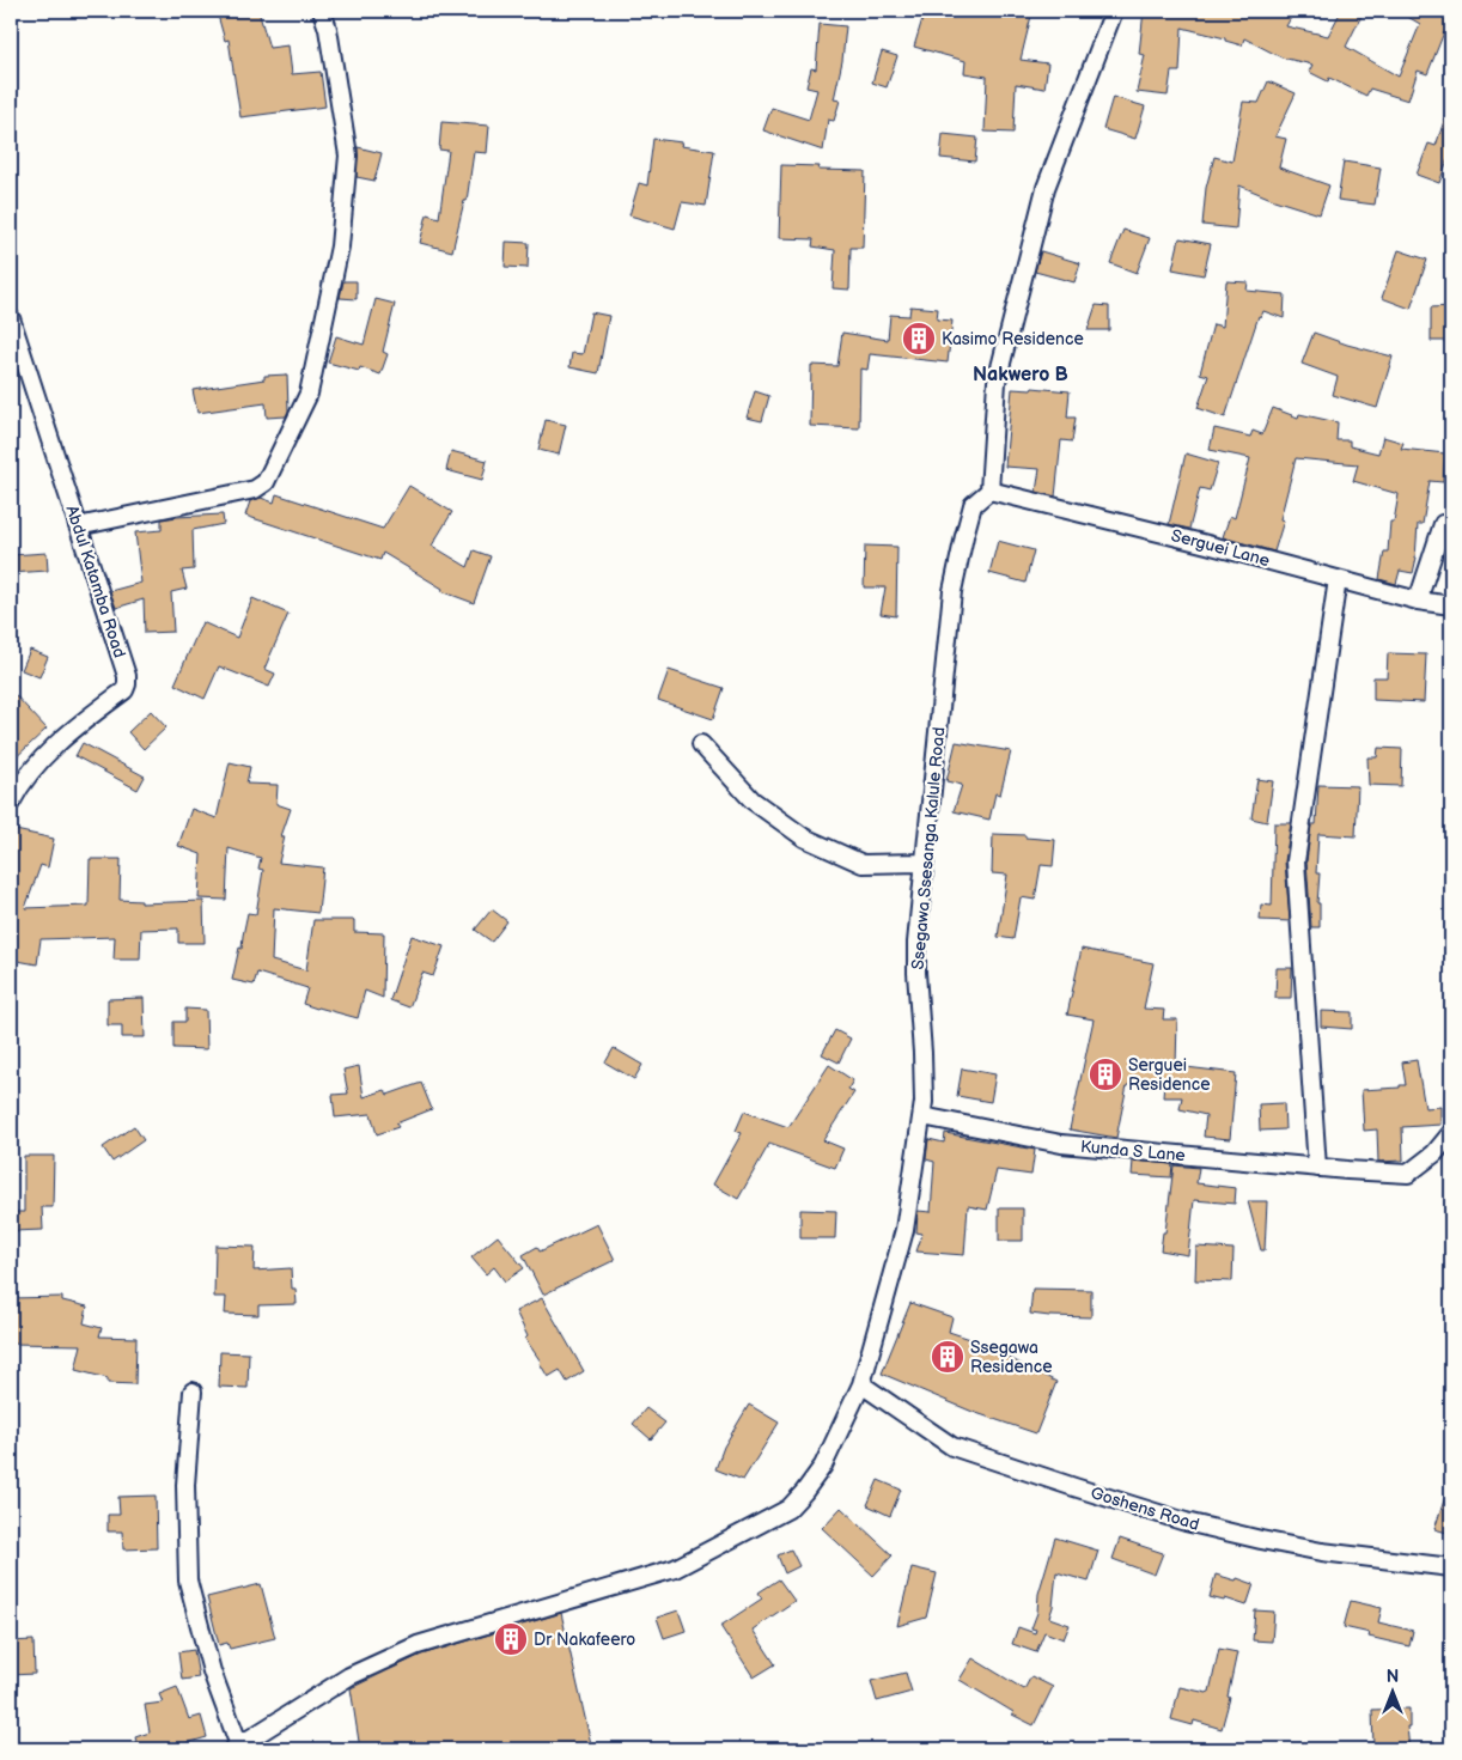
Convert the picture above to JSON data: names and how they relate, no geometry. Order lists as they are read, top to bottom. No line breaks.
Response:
{"streets":{"street":["Serguei Lane","Abdul Katamba Road","Ssegawa Ssesanga Kalule Road","Kunda S Lane","Goshens Road"]},"crossings":[["Serguei Lane","Ssegawa Ssesanga Kalule Road"],["Ssegawa Ssesanga Kalule Road","Kunda S Lane"],["Ssegawa Ssesanga Kalule Road","Goshens Road"]],"districts":["Nakwero B"],"places":{"building":["Kasimo Residence","Serguei Residence","Ssegawa Residence","Dr Nakafeero"]},"north":"top"}
